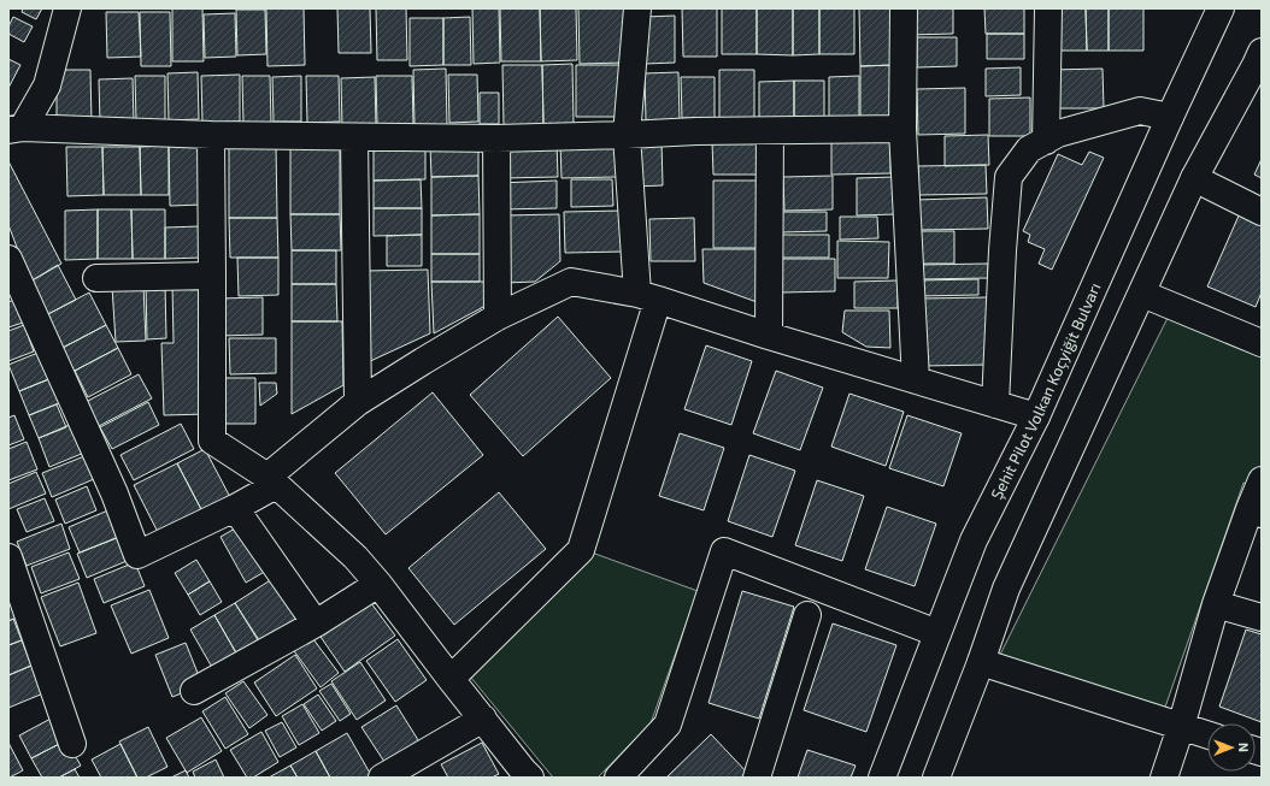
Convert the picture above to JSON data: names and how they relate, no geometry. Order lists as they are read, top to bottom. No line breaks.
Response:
{"streets":{"street":["Şehit Pilot Volkan Koçyiğit Bulvarı"]},"north":"right"}
